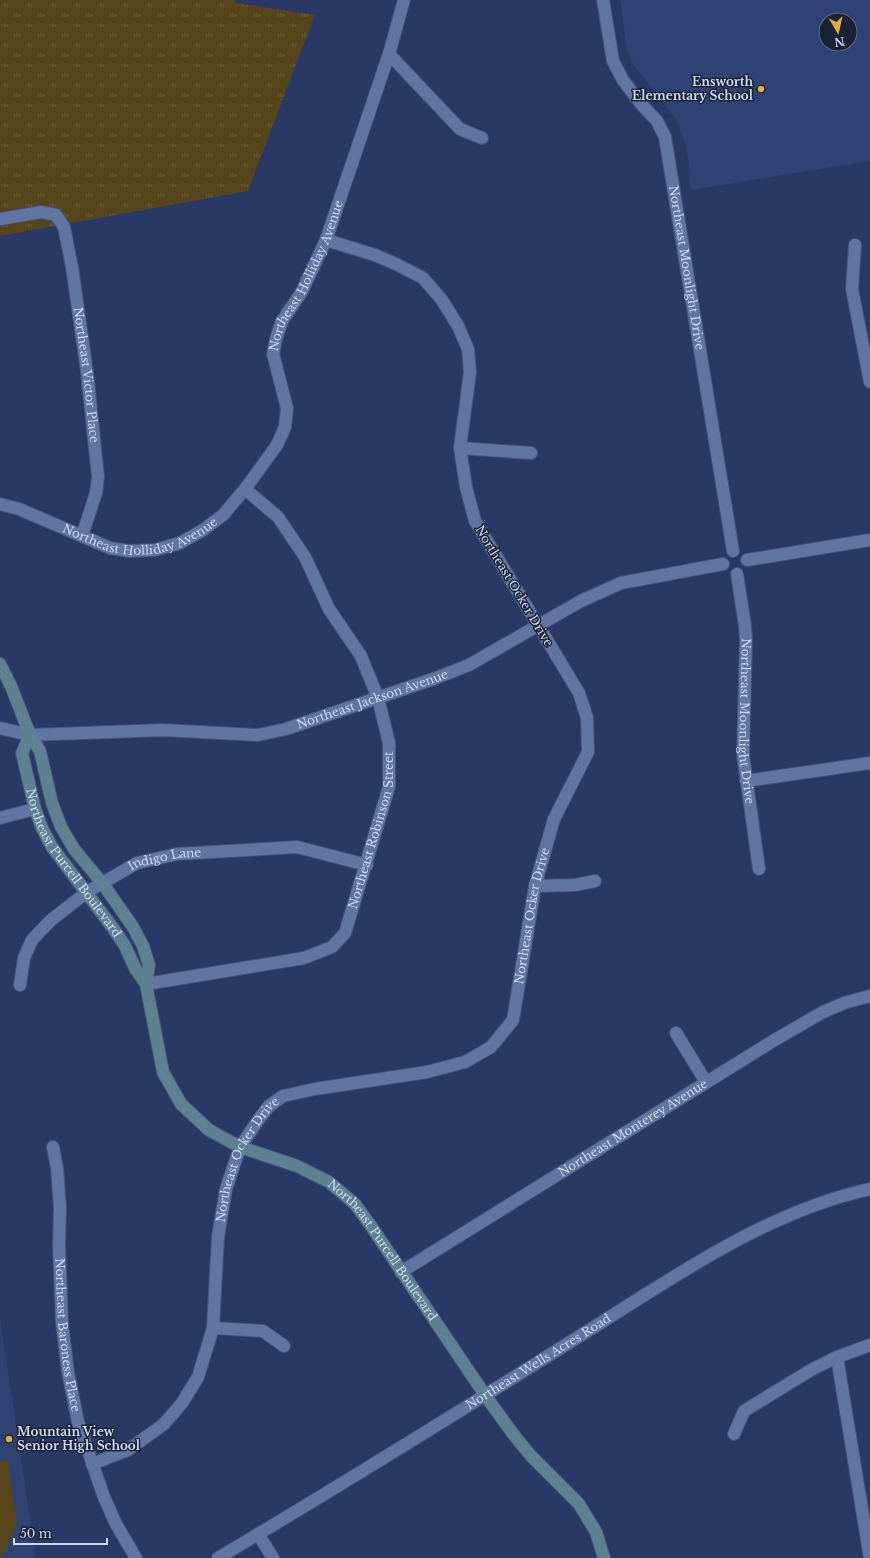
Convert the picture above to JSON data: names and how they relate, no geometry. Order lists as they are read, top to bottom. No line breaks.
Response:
{"streets":{"street":["Northeast Moonlight Drive","Northeast Holliday Avenue","Northeast Victor Place","Northeast Ocker Drive","Northeast Jackson Avenue","Northeast Robinson Street","Northeast Purcell Boulevard","Indigo Lane","Northeast Monterey Avenue","Northeast Baroness Place","Northeast Wells Acres Road"]},"crossings":[["Northeast Moonlight Drive","Northeast Jackson Avenue"],["Northeast Holliday Avenue","Northeast Victor Place"],["Northeast Holliday Avenue","Northeast Ocker Drive"],["Northeast Holliday Avenue","Northeast Robinson Street"],["Northeast Ocker Drive","Northeast Jackson Avenue"],["Northeast Ocker Drive","Northeast Purcell Boulevard"],["Northeast Ocker Drive","Northeast Baroness Place"],["Northeast Jackson Avenue","Northeast Robinson Street"],["Northeast Jackson Avenue","Northeast Purcell Boulevard"],["Northeast Robinson Street","Northeast Purcell Boulevard"],["Northeast Robinson Street","Indigo Lane"],["Northeast Purcell Boulevard","Indigo Lane"],["Northeast Purcell Boulevard","Northeast Monterey Avenue"],["Northeast Purcell Boulevard","Northeast Wells Acres Road"]],"places":["Ensworth Elementary School","Mountain View Senior High School"],"scale_bar":"50 m","north":"bottom"}
